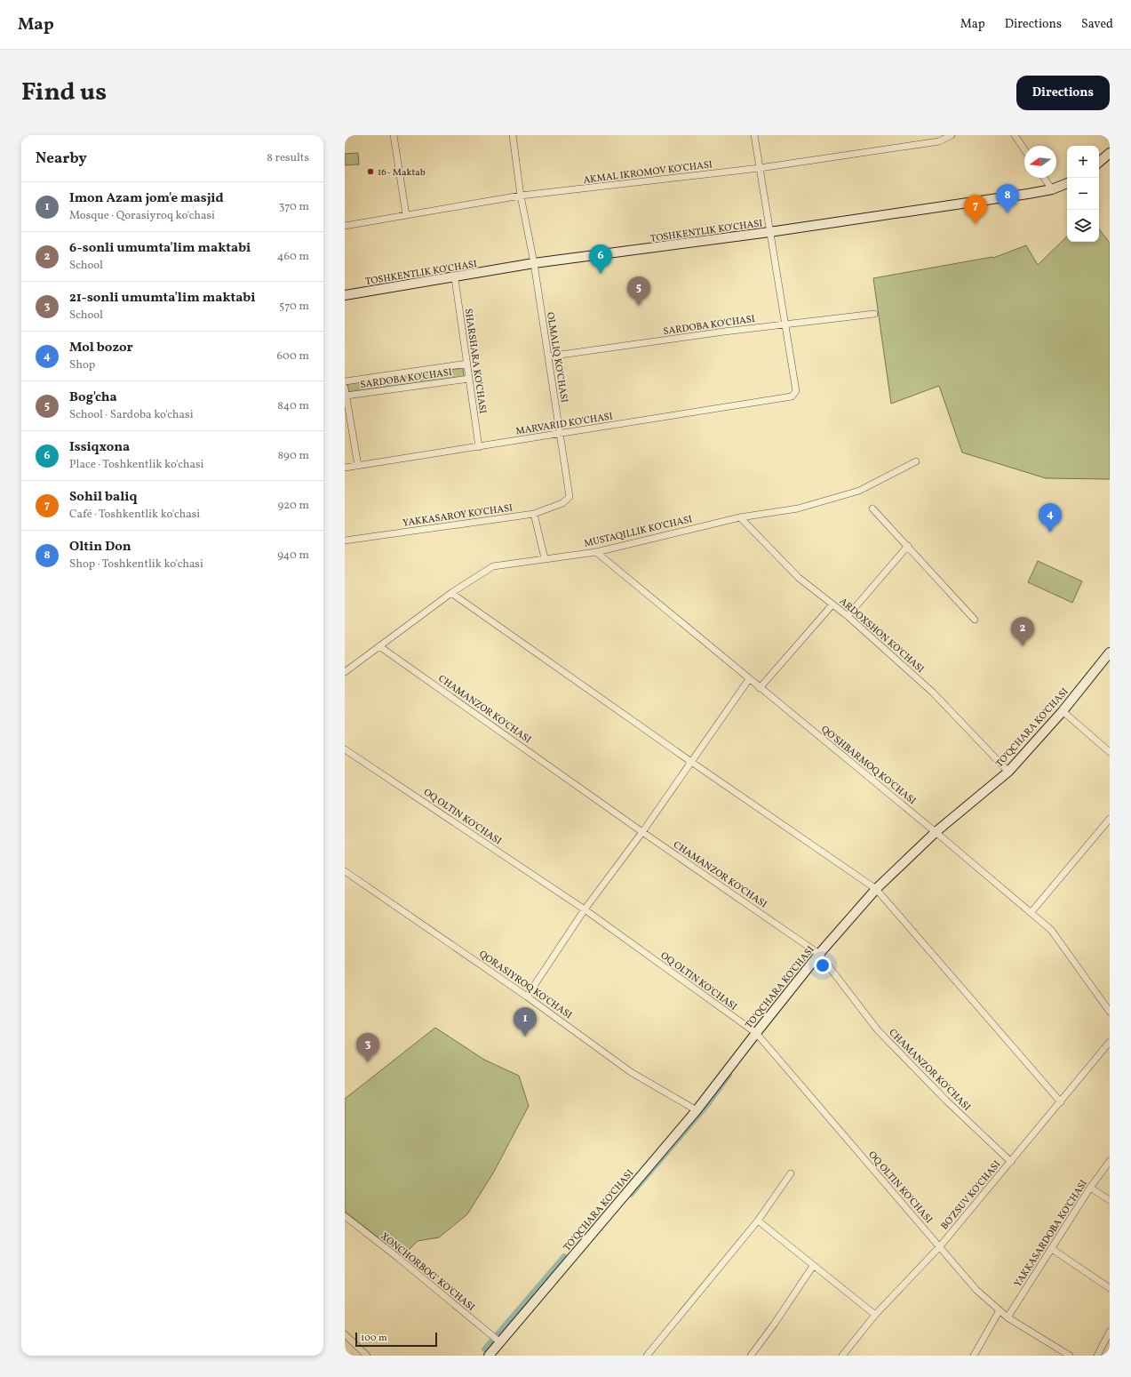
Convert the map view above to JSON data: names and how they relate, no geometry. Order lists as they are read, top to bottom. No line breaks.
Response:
{"streets":{"street":["AKMAL IKROMOV KO'CHASI","TOSHKENTLIK KO'CHASI","SARDOBA KO'CHASI","OLMALIQ KO'CHASI","SHARSHARA KO'CHASI","MARVARID KO'CHASI","YAKKASAROY KO'CHASI","MUSTAQILLIK KO'CHASI","ARDOXSHON KO'CHASI","CHAMANZOR KO'CHASI","TO'QCHARA KO'CHASI","QO'SHBARMOQ KO'CHASI","OQ OLTIN KO'CHASI","QORASIYROQ KO'CHASI","BO'ZSUV KO'CHASI","YAKKASARDOBA KO'CHASI","XONCHORBOG' KO'CHASI"]},"crossings":[["AKMAL IKROMOV KO'CHASI","OLMALIQ KO'CHASI"],["TOSHKENTLIK KO'CHASI","OLMALIQ KO'CHASI"],["TOSHKENTLIK KO'CHASI","SHARSHARA KO'CHASI"],["SARDOBA KO'CHASI","OLMALIQ KO'CHASI"],["SARDOBA KO'CHASI","SHARSHARA KO'CHASI"],["SARDOBA KO'CHASI","MARVARID KO'CHASI"],["OLMALIQ KO'CHASI","MARVARID KO'CHASI"],["OLMALIQ KO'CHASI","YAKKASAROY KO'CHASI"],["SHARSHARA KO'CHASI","MARVARID KO'CHASI"],["MUSTAQILLIK KO'CHASI","ARDOXSHON KO'CHASI"],["MUSTAQILLIK KO'CHASI","CHAMANZOR KO'CHASI"],["MUSTAQILLIK KO'CHASI","QO'SHBARMOQ KO'CHASI"],["ARDOXSHON KO'CHASI","TO'QCHARA KO'CHASI"],["CHAMANZOR KO'CHASI","TO'QCHARA KO'CHASI"],["CHAMANZOR KO'CHASI","BO'ZSUV KO'CHASI"],["TO'QCHARA KO'CHASI","QO'SHBARMOQ KO'CHASI"],["TO'QCHARA KO'CHASI","OQ OLTIN KO'CHASI"],["TO'QCHARA KO'CHASI","QORASIYROQ KO'CHASI"],["TO'QCHARA KO'CHASI","XONCHORBOG' KO'CHASI"],["OQ OLTIN KO'CHASI","BO'ZSUV KO'CHASI"],["OQ OLTIN KO'CHASI","YAKKASARDOBA KO'CHASI"]],"places":["16- Maktab"],"scale_bar":"100 m","north":"left","page":{"header":"Map","nav":["Map","Directions","Saved"],"title":"Find us","buttons":"Directions","heading":["Nearby","8 results"],"map_buttons":["+","−"],"list":[{"mark":"1","name":"Imon Azam jom'e masjid","note":"Mosque · Qorasiyroq ko'chasi","value":"370 m"},{"mark":"2","name":"6-sonli umumta'lim maktabi","note":"School","value":"460 m"},{"mark":"3","name":"21-sonli umumta'lim maktabi","note":"School","value":"570 m"},{"mark":"4","name":"Mol bozor","note":"Shop","value":"600 m"},{"mark":"5","name":"Bog'cha","note":"School · Sardoba ko'chasi","value":"840 m"},{"mark":"6","name":"Issiqxona","note":"Place · Toshkentlik ko'chasi","value":"890 m"},{"mark":"7","name":"Sohil baliq","note":"Café · Toshkentlik ko'chasi","value":"920 m"},{"mark":"8","name":"Oltin Don","note":"Shop · Toshkentlik ko'chasi","value":"940 m"}],"pins":["8","7","6","5","4","2","1","3"],"scale":"100 m"}}
